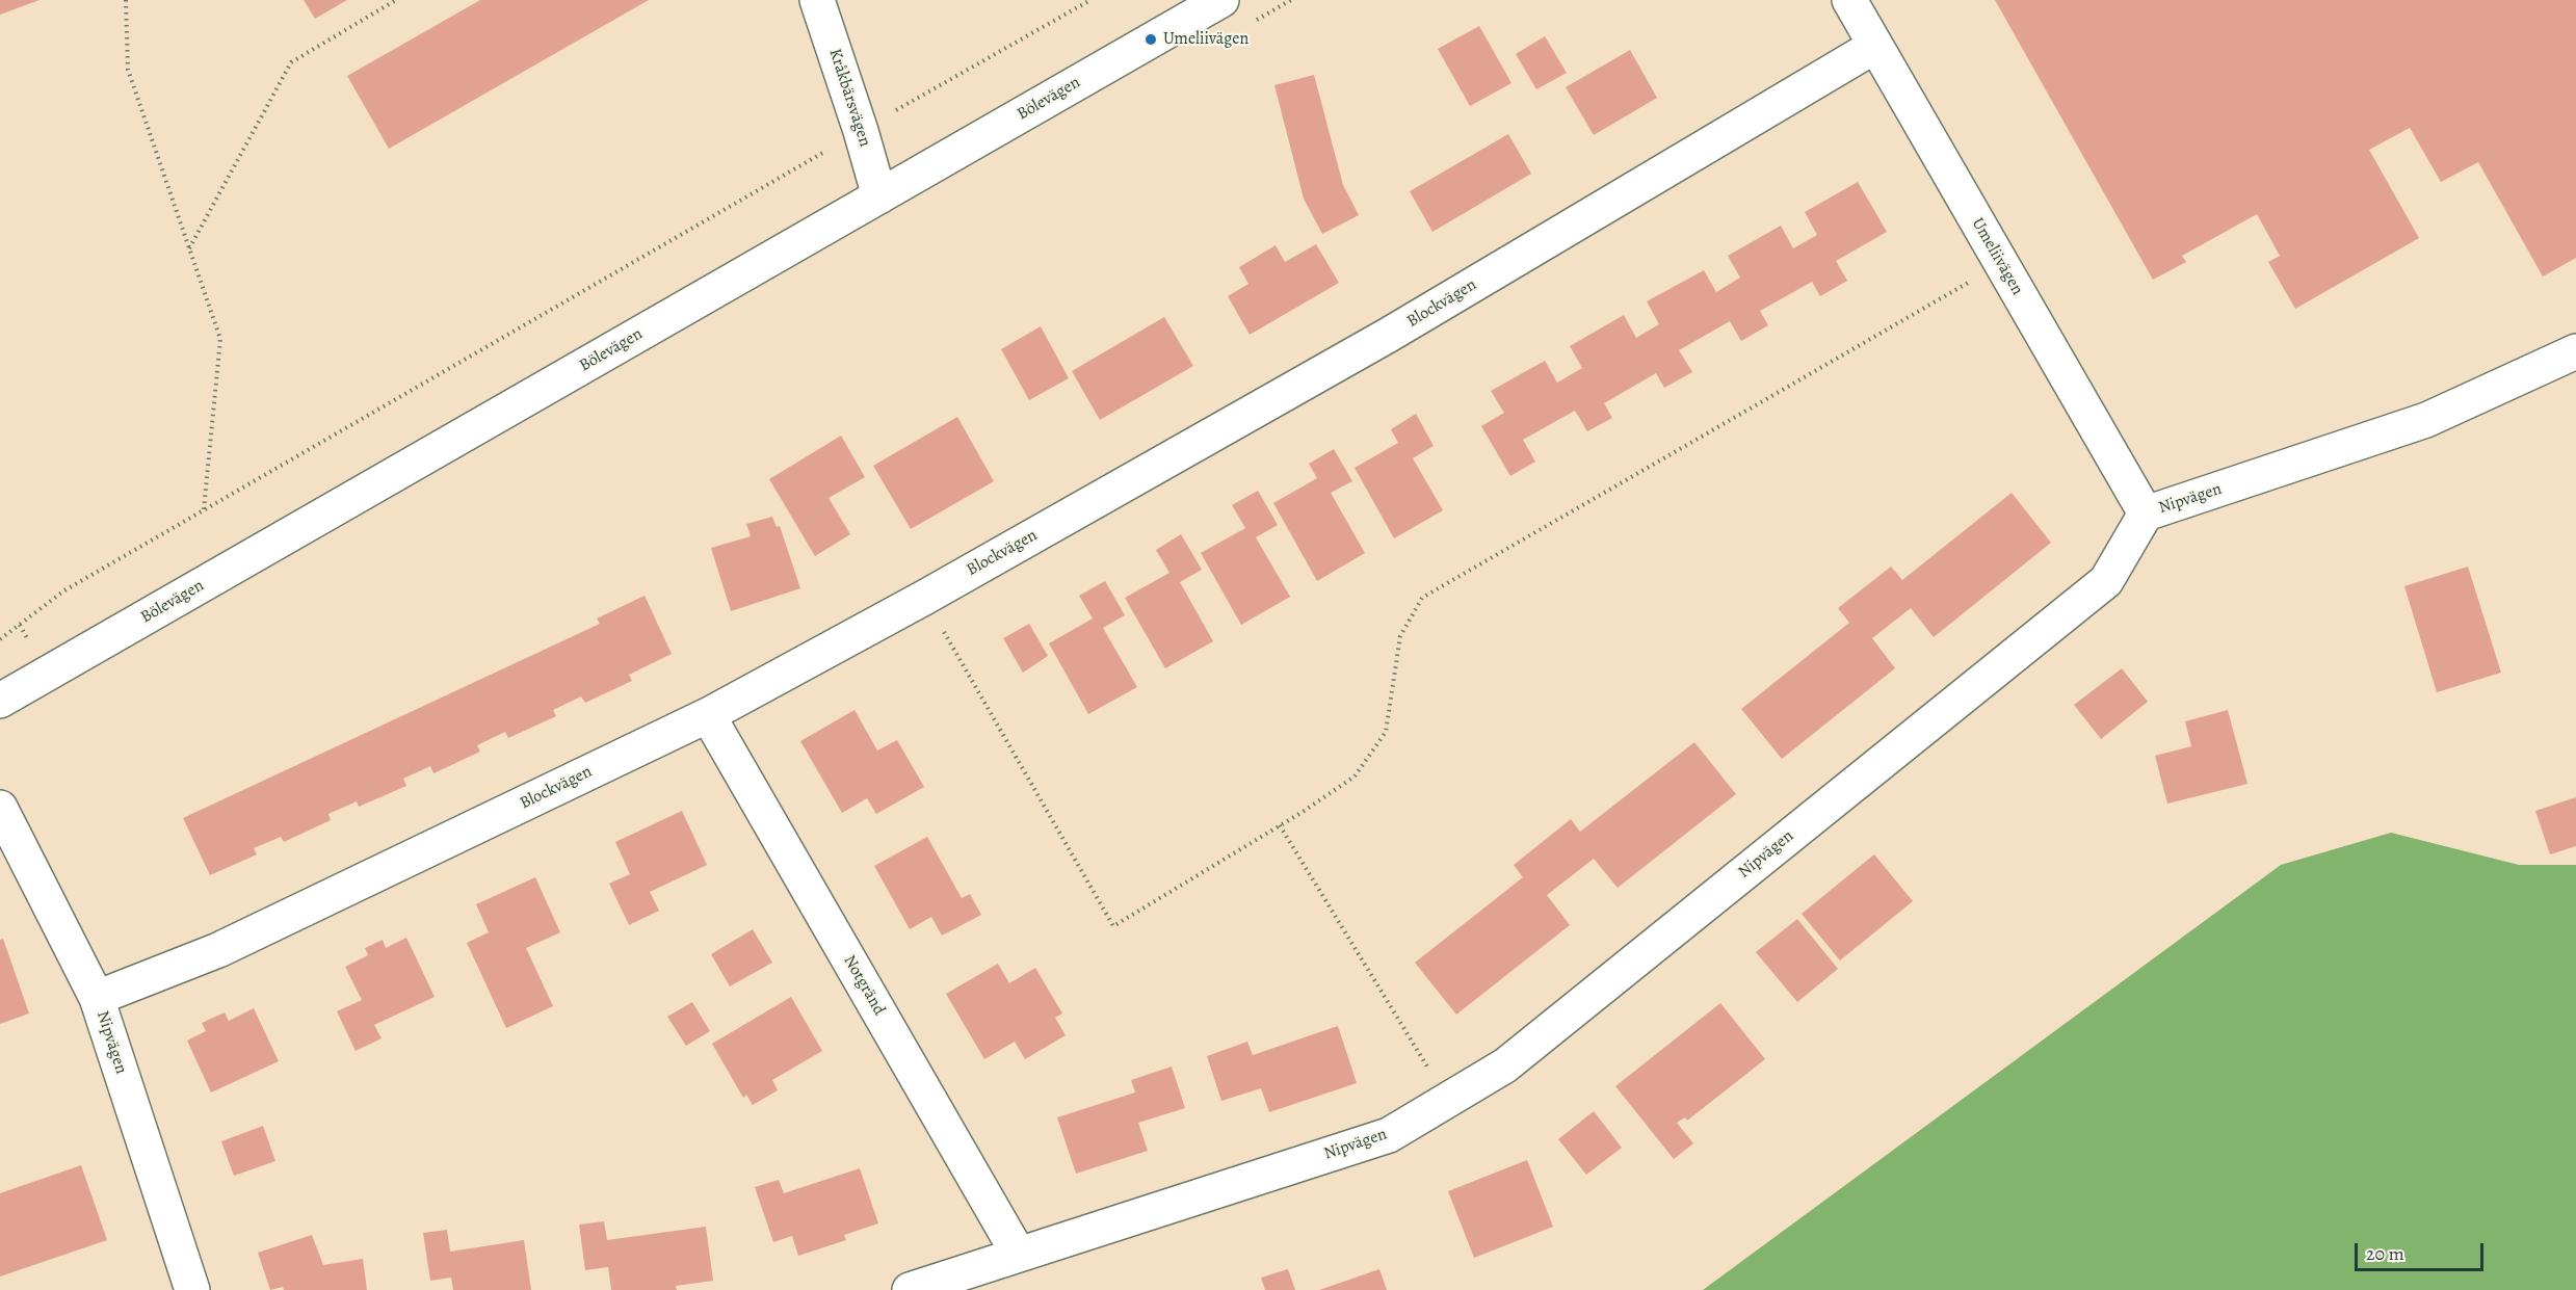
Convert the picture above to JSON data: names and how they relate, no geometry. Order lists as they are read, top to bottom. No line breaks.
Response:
{"streets":{"street":["Kråkbärsvägen","Bölevägen","Umeliivägen","Blockvägen","Nipvägen","Notgränd"]},"crossings":[["Kråkbärsvägen","Bölevägen"],["Umeliivägen","Blockvägen"],["Umeliivägen","Nipvägen"],["Blockvägen","Nipvägen"],["Blockvägen","Notgränd"],["Nipvägen","Notgränd"]],"places":["Umeliivägen"],"scale_bar":"20 m"}
